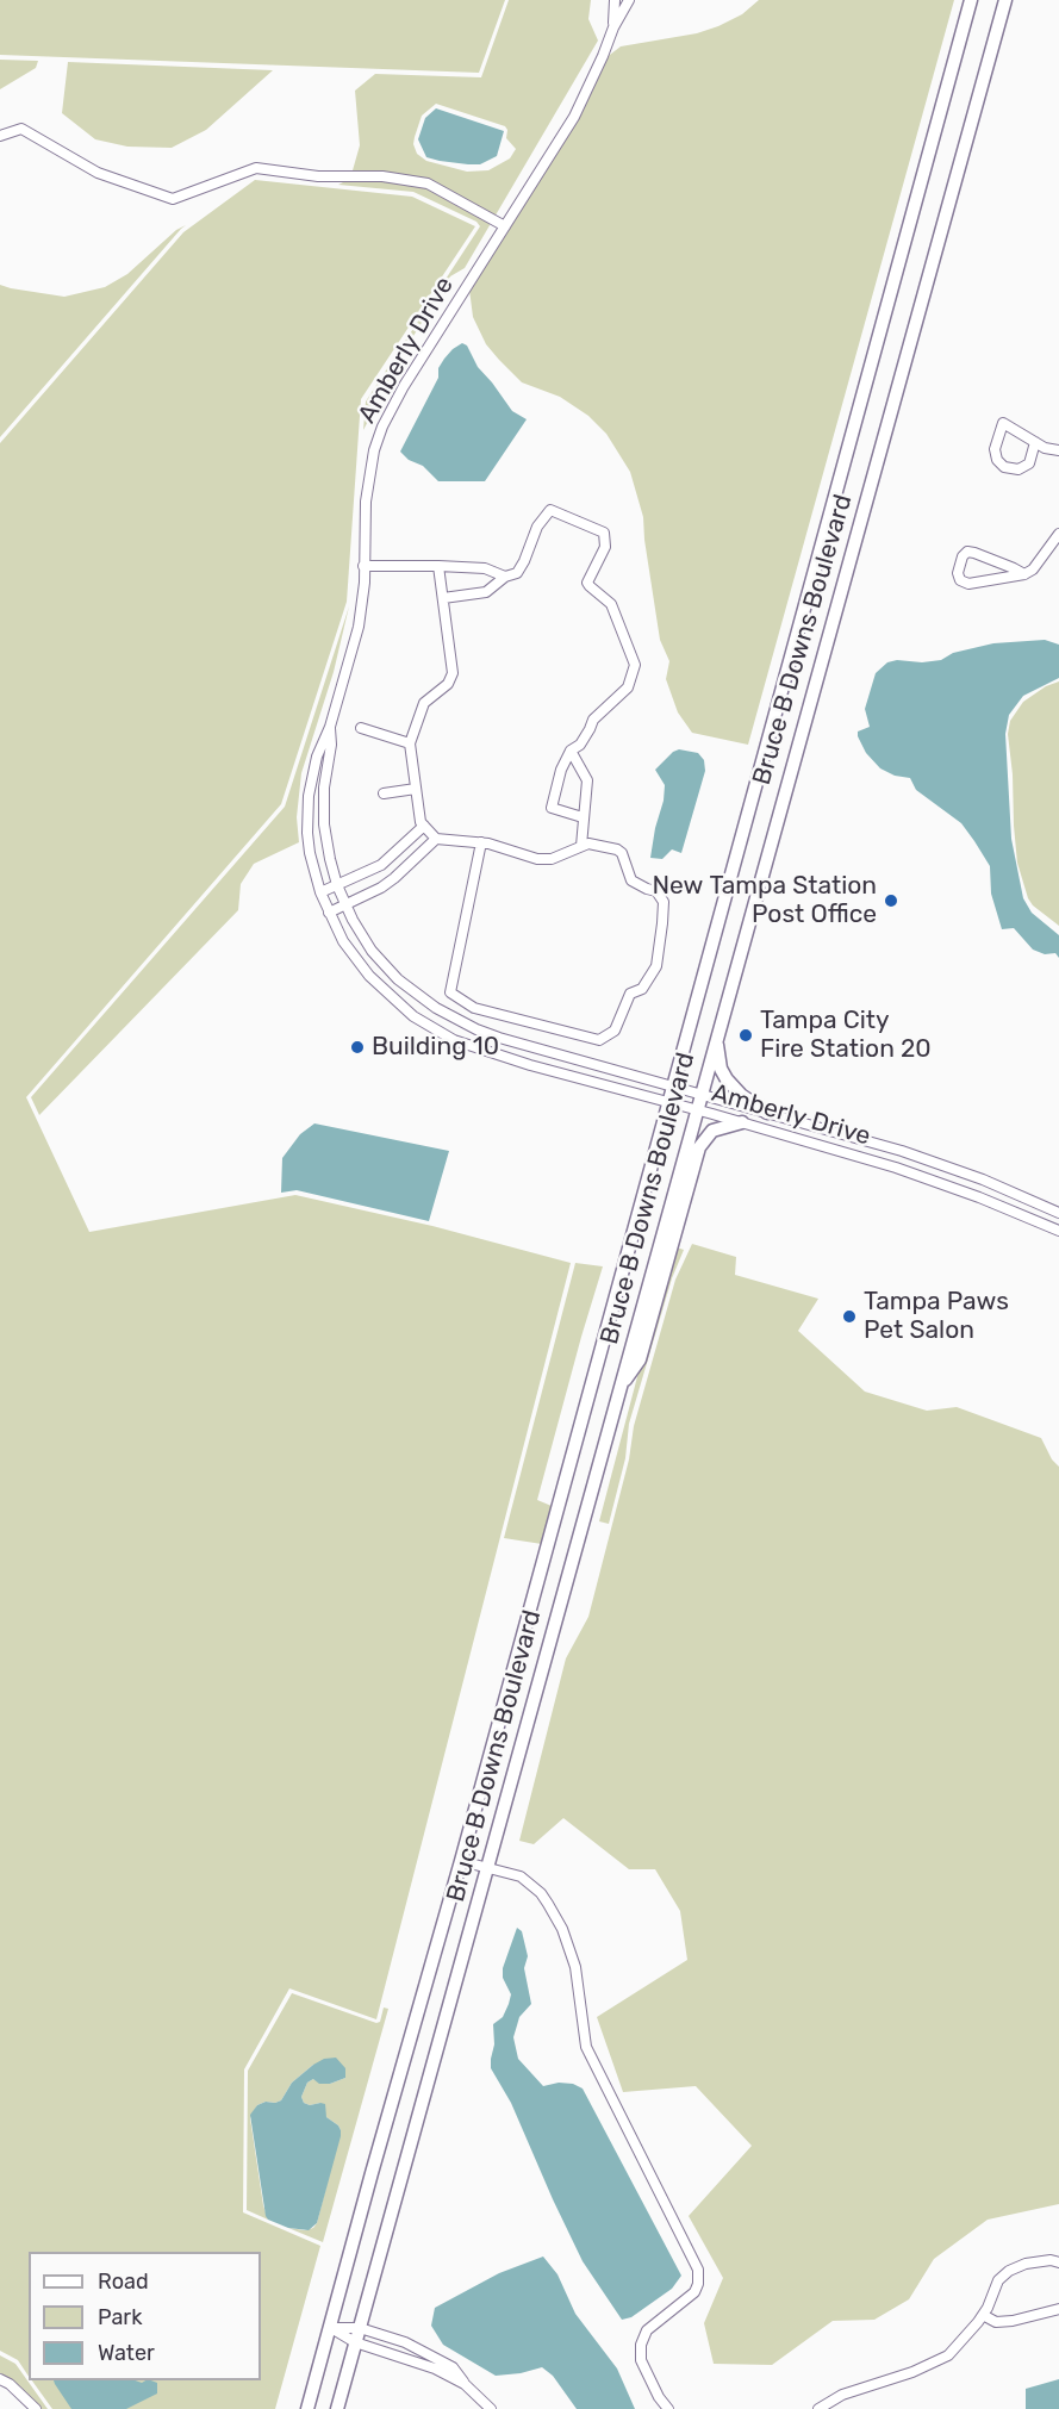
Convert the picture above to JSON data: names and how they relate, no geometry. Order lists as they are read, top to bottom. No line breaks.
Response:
{"streets":{"main road":["Bruce B Downs Boulevard"],"street":["Amberly Drive"]},"crossings":[["Amberly Drive","Bruce B Downs Boulevard"]],"places":["New Tampa Station Post Office","Tampa City Fire Station 20","Building 10","Tampa Paws Pet Salon"],"legend":["Road","Park","Water"]}
